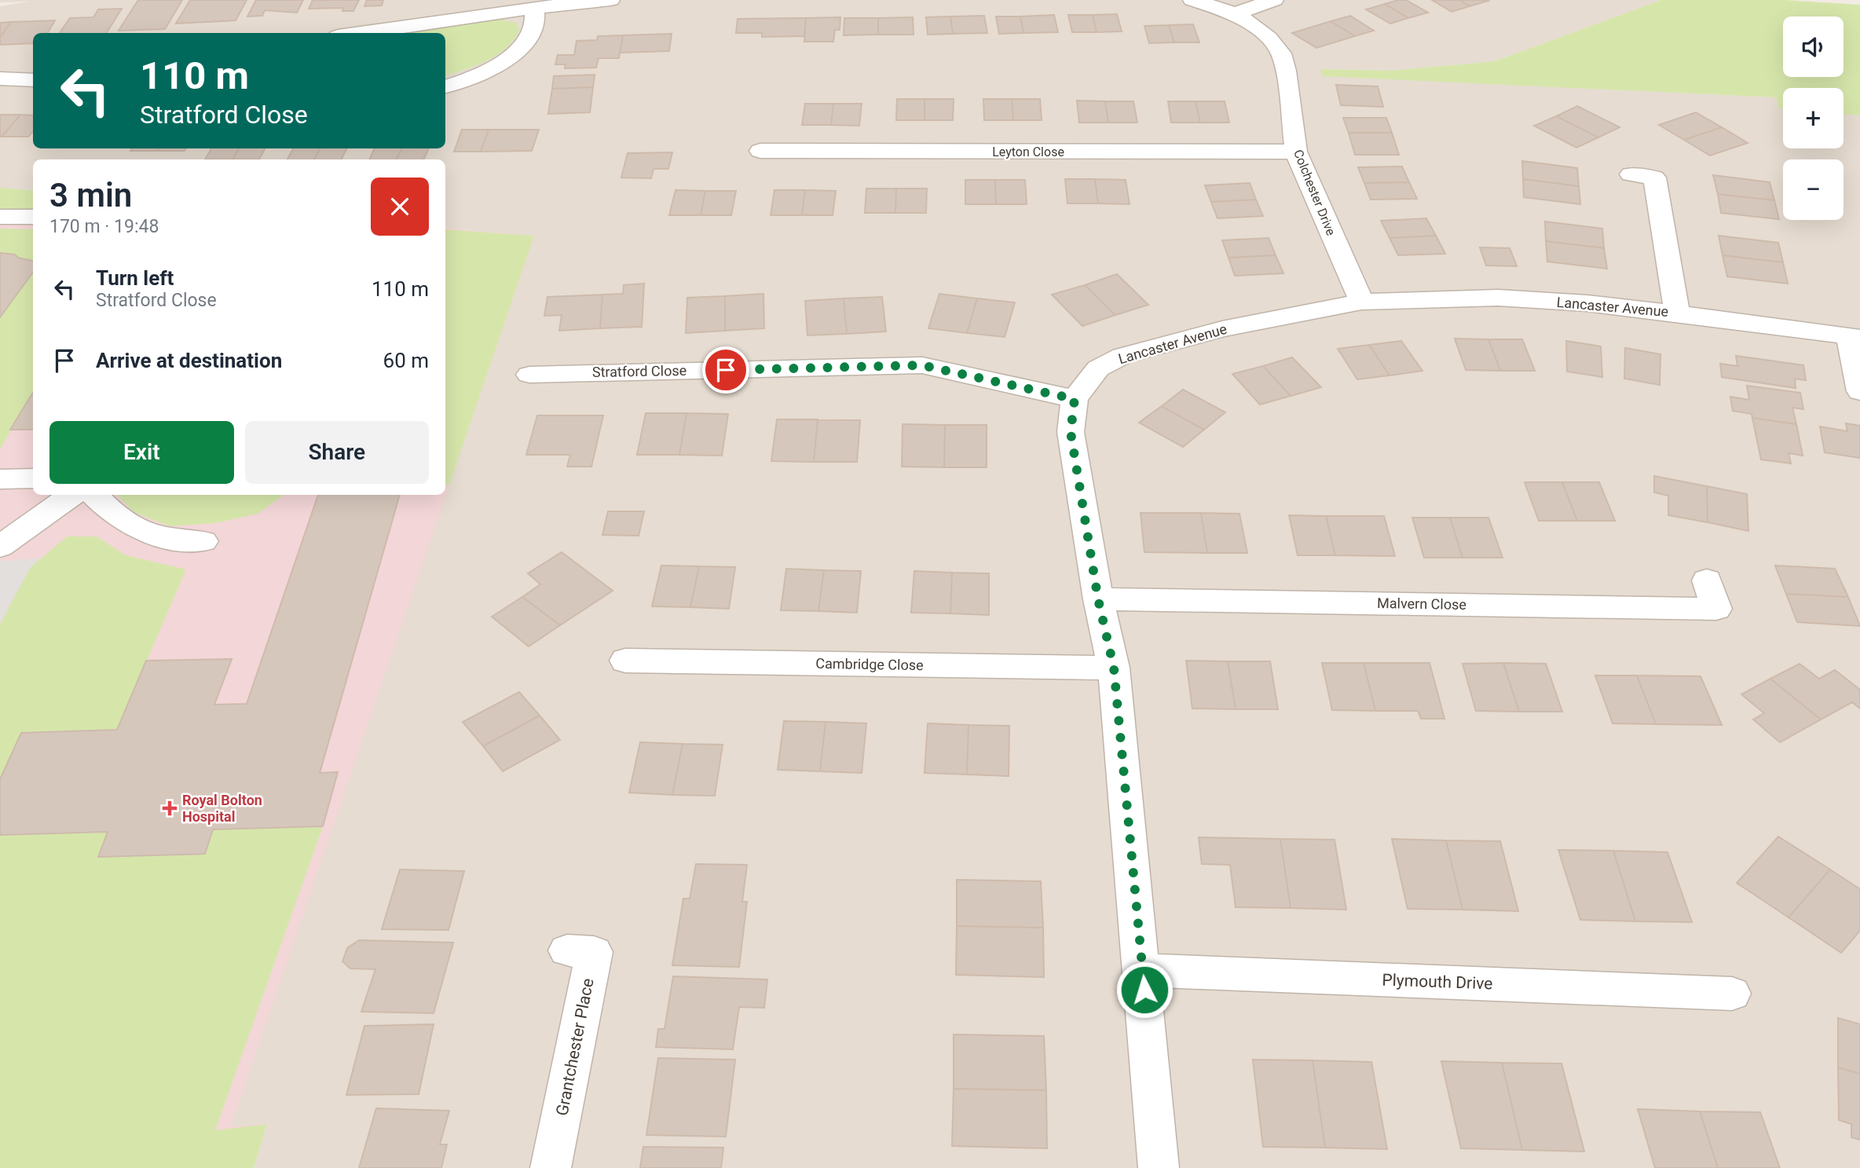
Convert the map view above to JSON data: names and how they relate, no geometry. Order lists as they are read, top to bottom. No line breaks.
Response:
{"streets":{"street":["Leyton Close","Colchester Drive","Lancaster Avenue","Stratford Close","Malvern Close","Cambridge Close","Plymouth Drive","Grantchester Place"]},"crossings":[["Leyton Close","Colchester Drive"],["Colchester Drive","Lancaster Avenue"],["Lancaster Avenue","Stratford Close"]],"places":{"health":["Royal Bolton Hospital"]},"page":{"map_buttons":["+","−"],"turn":["110 m","Stratford Close"],"heading":["3 min","170 m · 19:48"],"list":[{"name":"Turn left","note":"Stratford Close","value":"110 m"},{"name":"Arrive at destination","value":"60 m"}],"buttons":["Exit","Share"]}}
